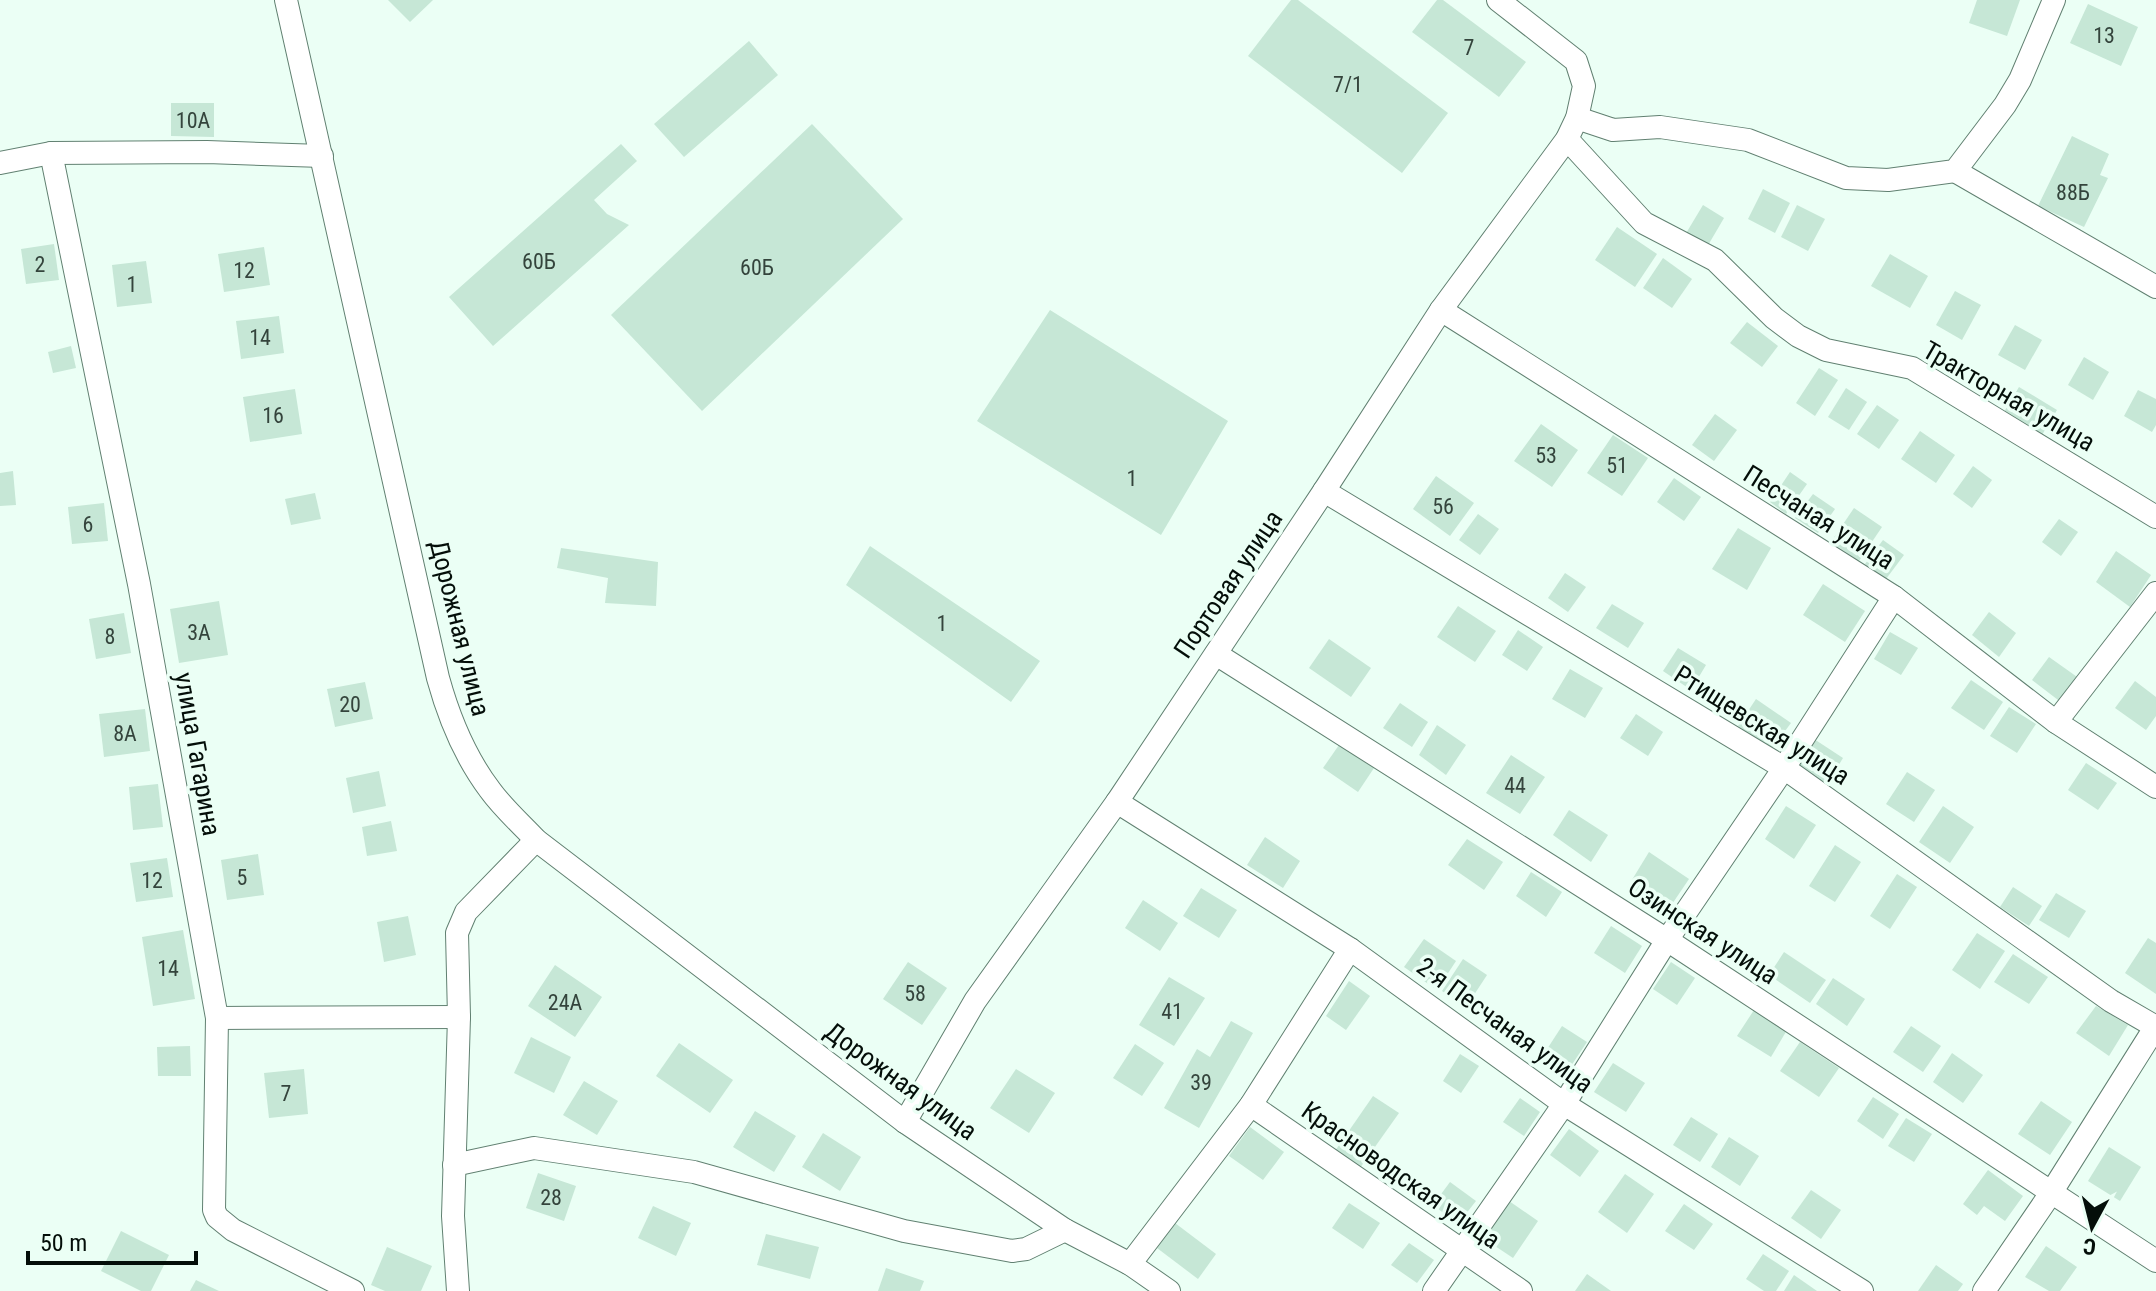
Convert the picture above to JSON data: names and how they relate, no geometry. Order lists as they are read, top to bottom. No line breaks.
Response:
{"streets":{"street":["Тракторная улица","Песчаная улица","Портовая улица","Дорожная улица","Ртищевская улица","улица Гагарина","Озинская улица","2-я Песчаная улица","Красноводская улица"]},"crossings":[["Тракторная улица","Портовая улица"],["Песчаная улица","Портовая улица"],["Портовая улица","Дорожная улица"],["Портовая улица","Ртищевская улица"],["Портовая улица","Озинская улица"],["Портовая улица","2-я Песчаная улица"]],"house_numbers":["13","7","7/1","10А","88Б","60Б","2","60Б","12","1","14","16","53","51","1","56","6","1","3А","8","20","8А","44","5","12","14","58","24А","41","39","7","28"],"scale_bar":"50 m","north":"bottom"}
